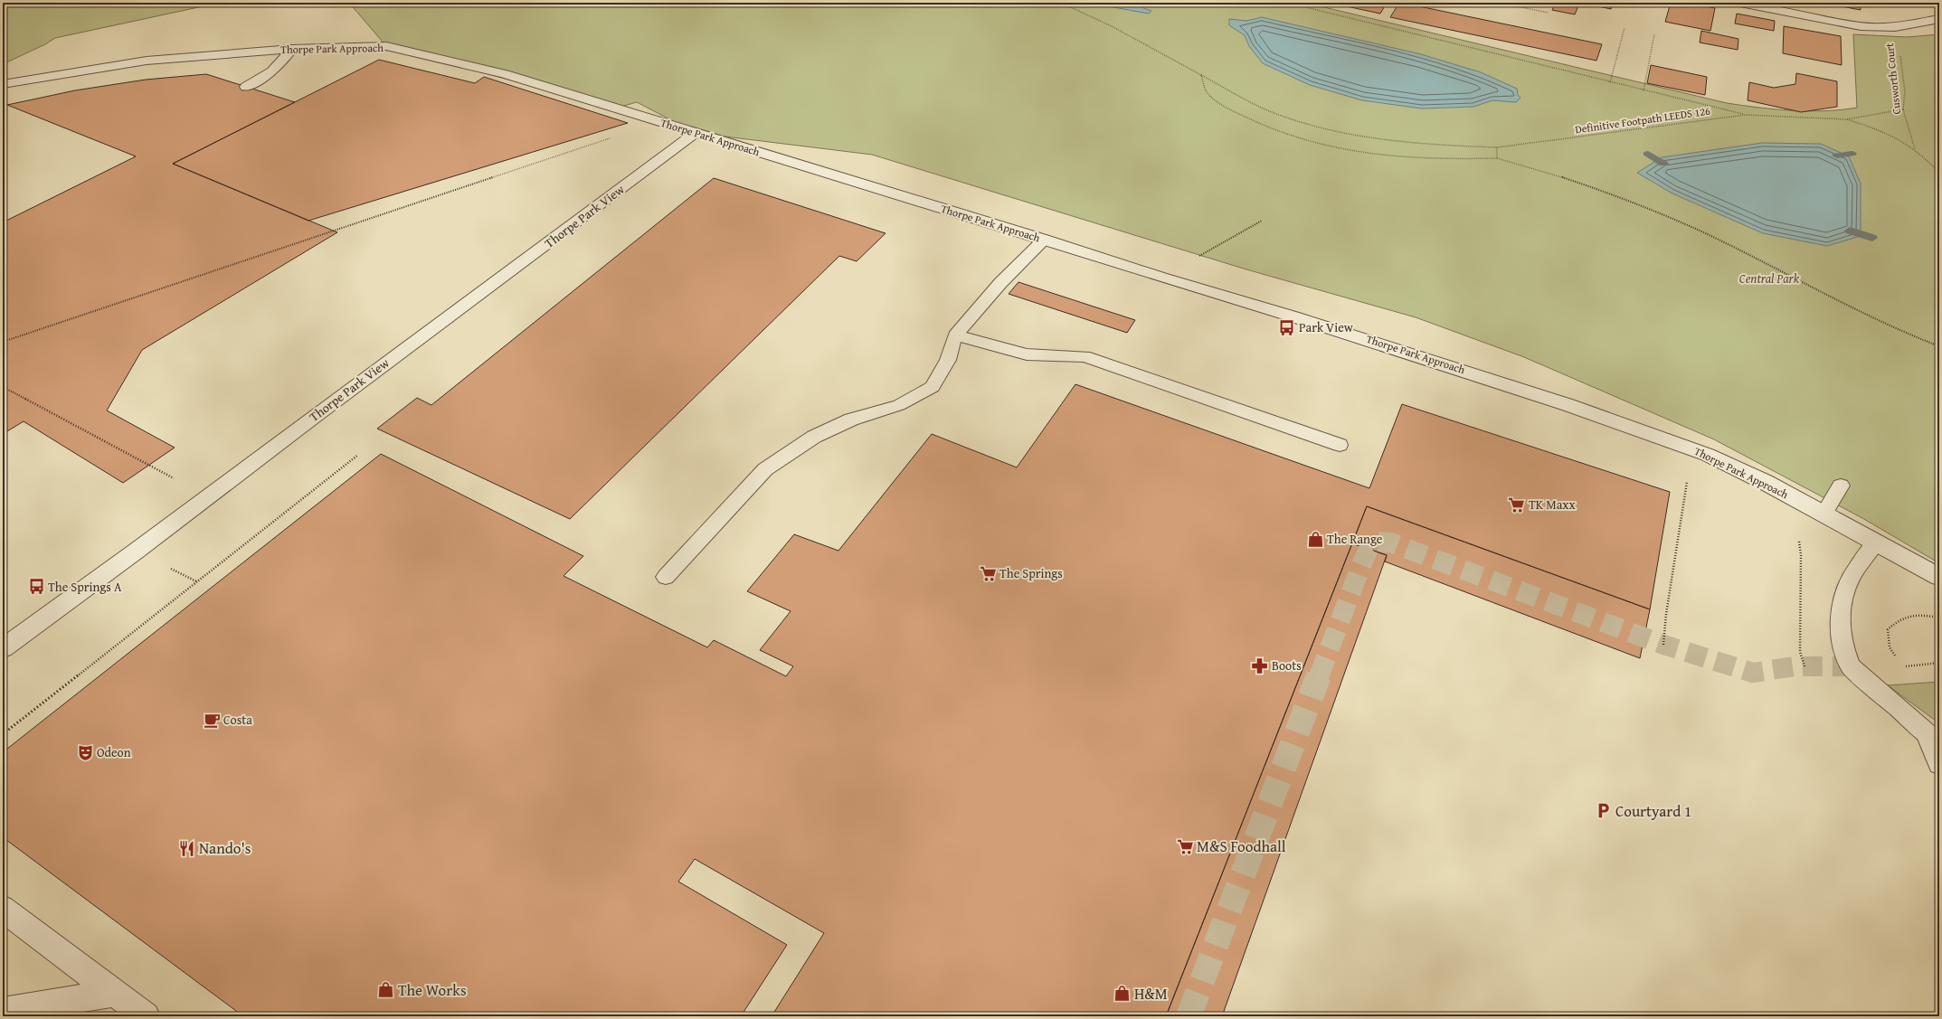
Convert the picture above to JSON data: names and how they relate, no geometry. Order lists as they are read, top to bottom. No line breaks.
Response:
{"streets":{"street":["Thorpe Park Approach","Thorpe Park View"],"path":["Cusworth Court","Definitive Footpath LEEDS 126"]},"crossings":[["Thorpe Park Approach","Thorpe Park View"],["Cusworth Court","Definitive Footpath LEEDS 126"]],"parks":["Central Park"],"places":{"bus stop":["Park View","The Springs A"],"supermarket":["TK Maxx","The Springs","M&S Foodhall"],"shop":["The Range","The Works","H&M"],"pharmacy":["Boots"],"cafe":["Costa"],"theatre":["Odeon"],"parking":["Courtyard 1"],"restaurant":["Nando's"]}}
